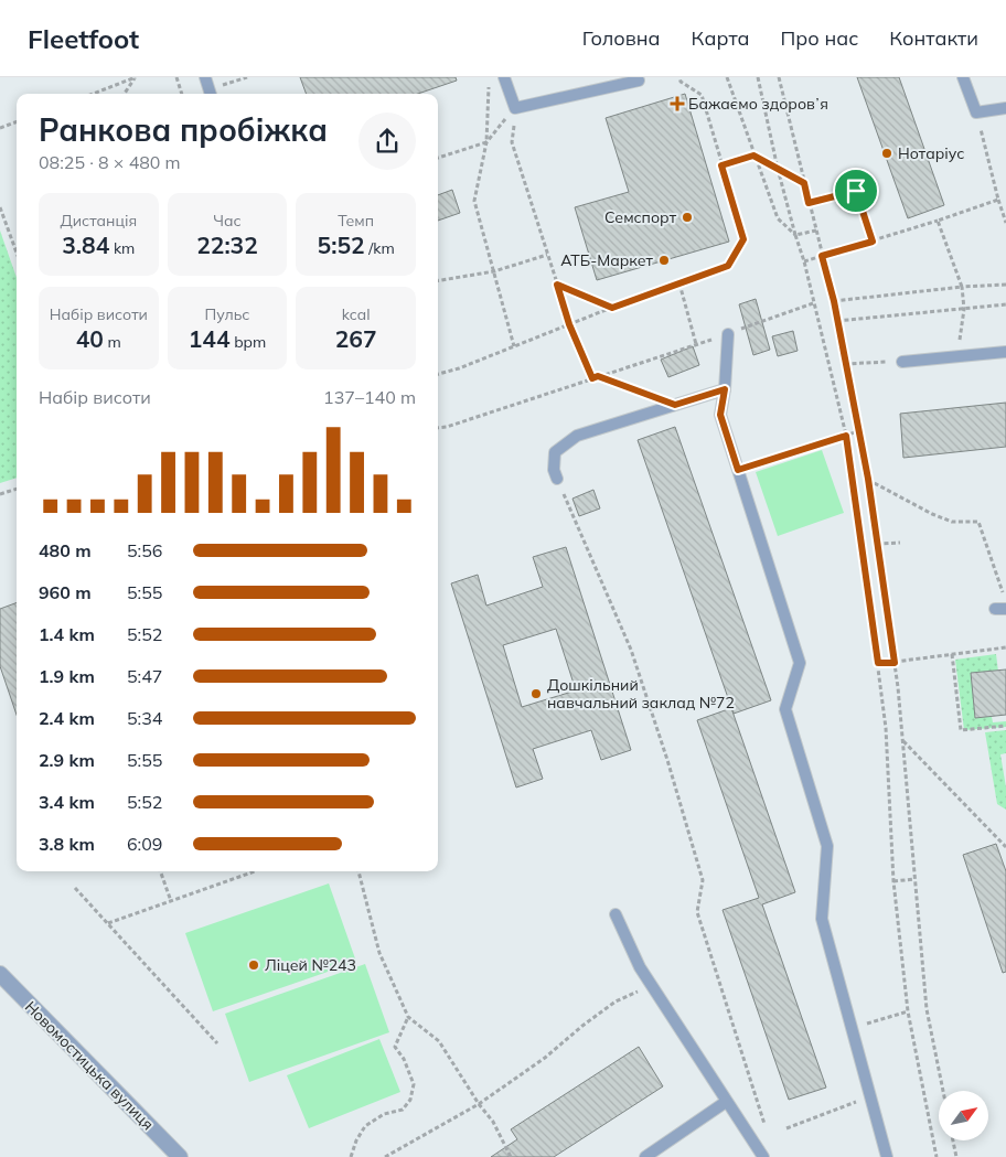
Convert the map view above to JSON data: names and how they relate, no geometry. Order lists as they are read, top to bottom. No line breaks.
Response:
{"streets":{"street":["Новомостицька вулиця"]},"places":{"health":["Бажаємо здоровʼя"],"other":["Нотаріус","Семспорт","АТБ-Маркет","Дошкільний навчальний заклад №72","Ліцей №243"]},"north":"top right","page":{"header":"Fleetfoot","nav":["Головна","Карта","Про нас","Контакти"],"heading":["Ранкова пробіжка","08:25 · 8 × 480 m"],"stats":[["Дистанція","3.84 km"],["Час","22:32"],["Темп","5:52 /km"],["Набір висоти","40 m"],["Пульс","144 bpm"],["kcal","267"]],"chart":["Набір висоти","137–140 m"],"list":[{"name":"480 m","note":"5:56"},{"name":"960 m","note":"5:55"},{"name":"1.4 km","note":"5:52"},{"name":"1.9 km","note":"5:47"},{"name":"2.4 km","note":"5:34"},{"name":"2.9 km","note":"5:55"},{"name":"3.4 km","note":"5:52"},{"name":"3.8 km","note":"6:09"}]}}
